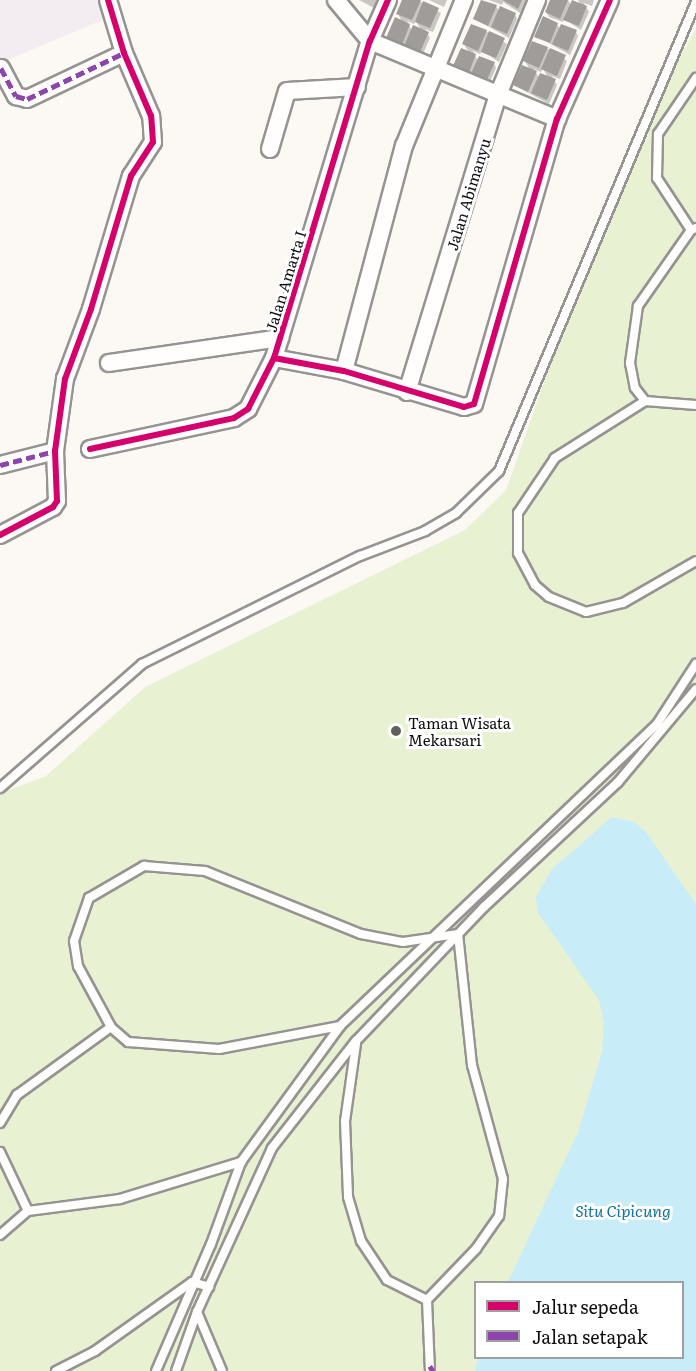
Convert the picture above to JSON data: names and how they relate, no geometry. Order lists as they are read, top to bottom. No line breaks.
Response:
{"streets":{"street":["Jalan Abimanyu","Jalan Amarta I"]},"water":["Situ Cipicung"],"places":["Taman Wisata Mekarsari"],"legend":["Jalur sepeda","Jalan setapak"]}
